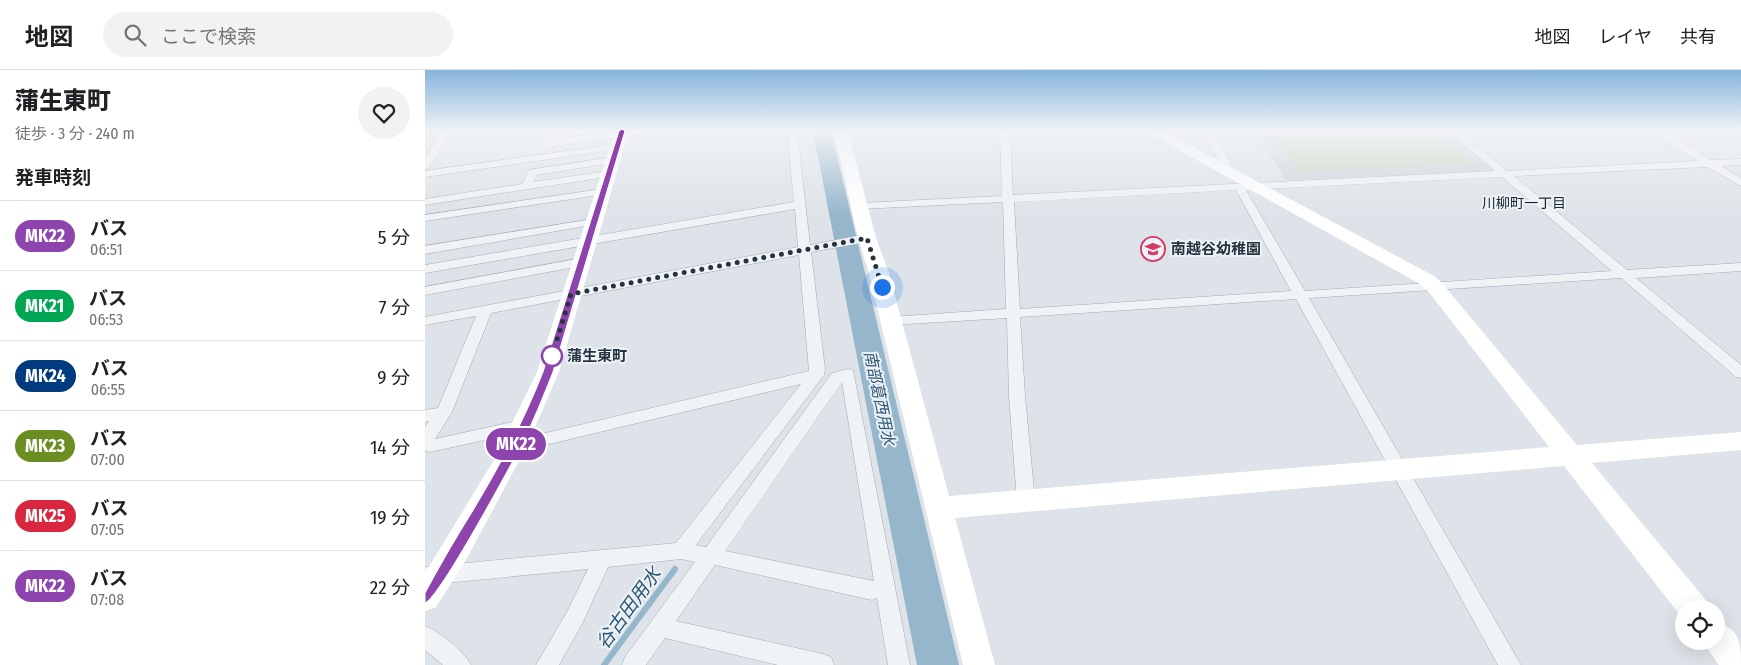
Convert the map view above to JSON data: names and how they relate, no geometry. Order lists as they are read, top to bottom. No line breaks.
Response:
{"districts":["川柳町一丁目"],"water":["南部葛西用水","谷古田用水"],"places":{"school or university":["南越谷幼稚園"],"other":["蒲生東町"]},"lines":["bus line MK22"],"page":{"header":"地図","search":"ここで検索","nav":["地図","レイヤ","共有"],"heading":[["蒲生東町","徒歩 · 3 分 · 240 m"],"発車時刻"],"on_map":"MK22","list":[{"mark":"MK22","name":"バス","note":"06:51","value":"5 分"},{"mark":"MK21","name":"バス","note":"06:53","value":"7 分"},{"mark":"MK24","name":"バス","note":"06:55","value":"9 分"},{"mark":"MK23","name":"バス","note":"07:00","value":"14 分"},{"mark":"MK25","name":"バス","note":"07:05","value":"19 分"},{"mark":"MK22","name":"バス","note":"07:08","value":"22 分"}]}}
